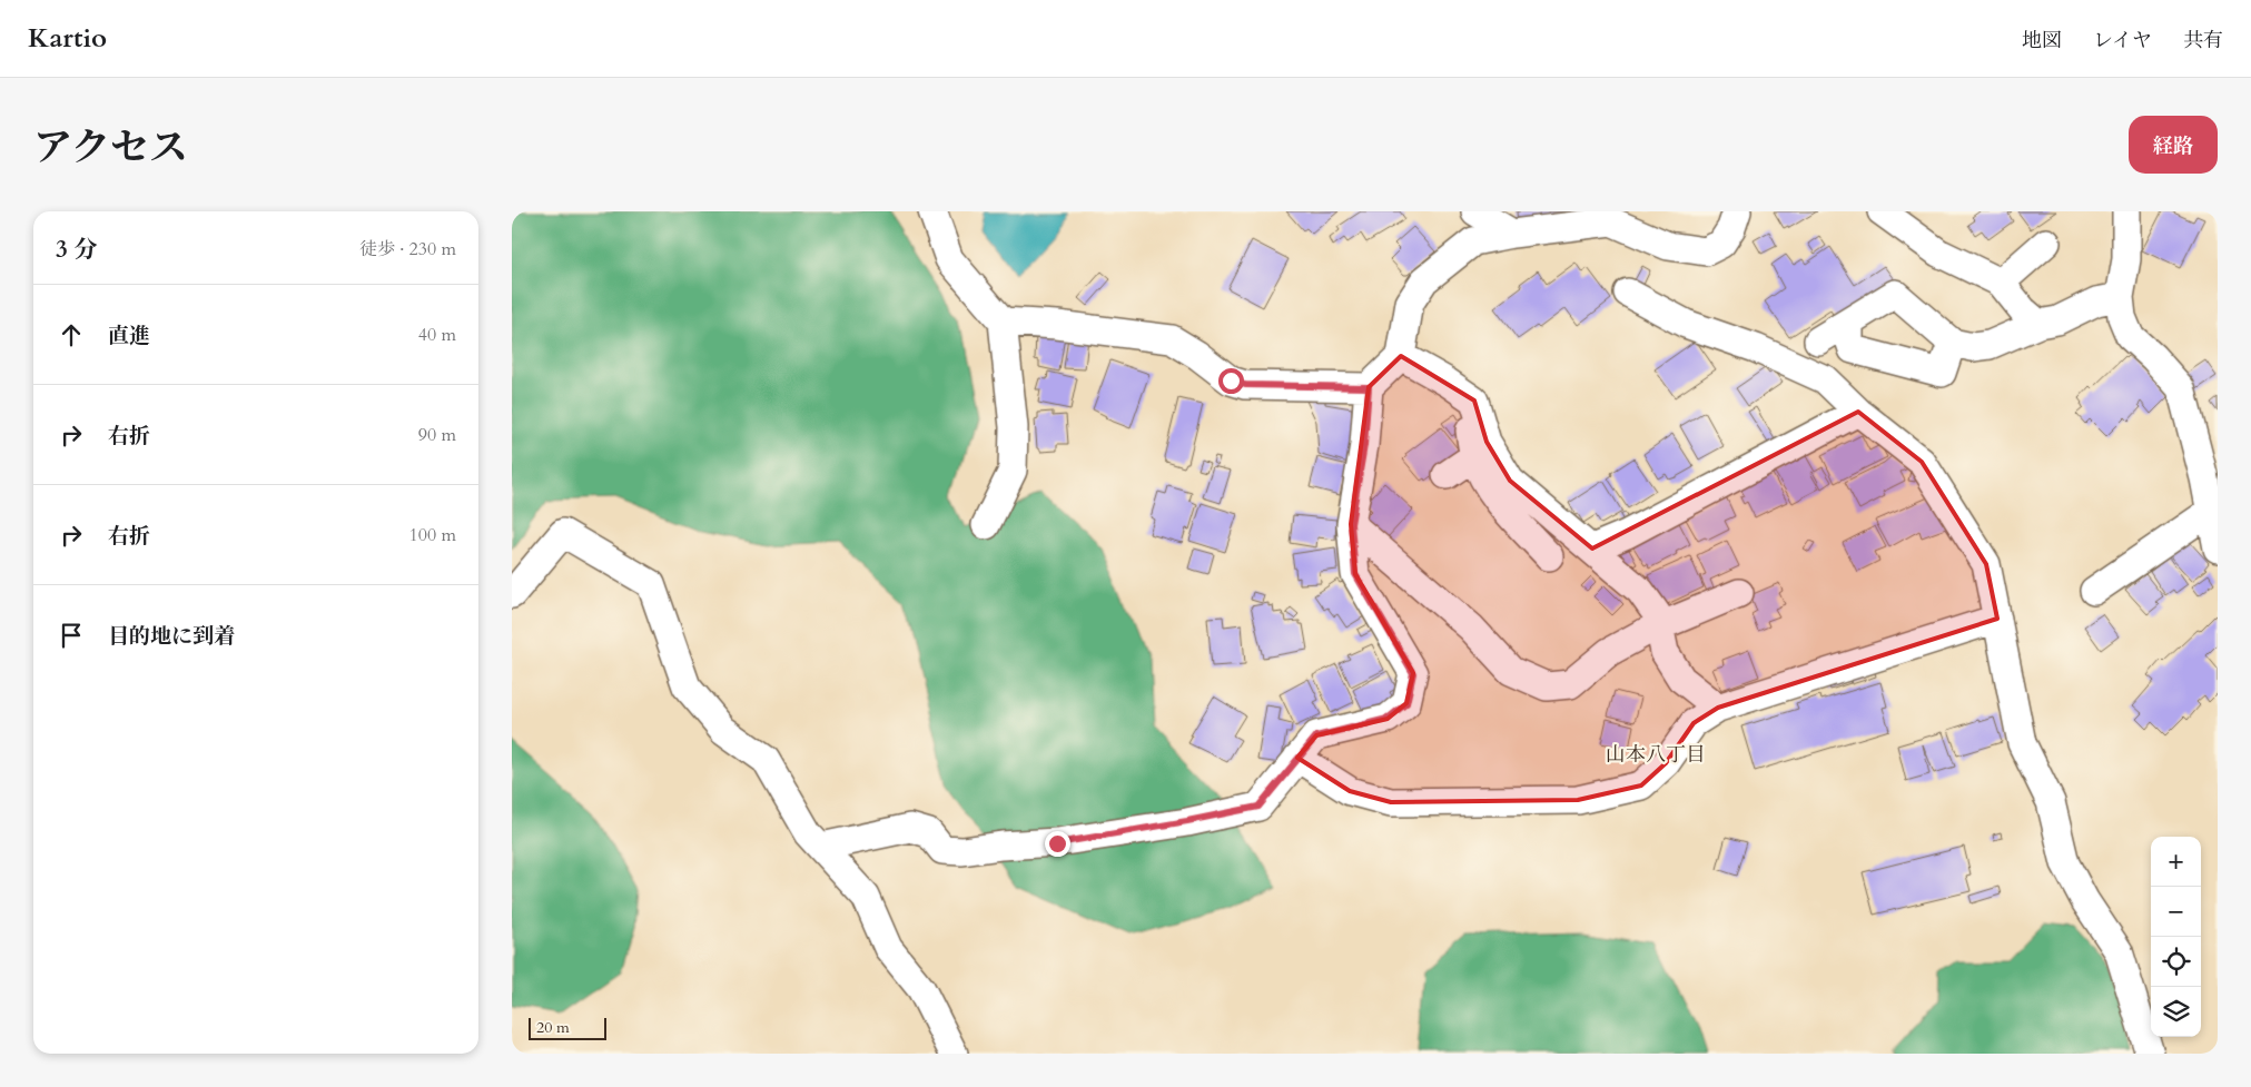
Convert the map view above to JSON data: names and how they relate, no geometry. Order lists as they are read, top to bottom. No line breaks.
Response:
{"districts":["山本八丁目"],"scale_bar":"20 m","page":{"header":"Kartio","nav":["地図","レイヤ","共有"],"title":"アクセス","buttons":"経路","heading":["3 分","徒歩 · 230 m"],"list":[["直進","40 m"],["右折","90 m"],["右折","100 m"],"目的地に到着"],"map_buttons":["+","−"],"scale":"20 m"}}
